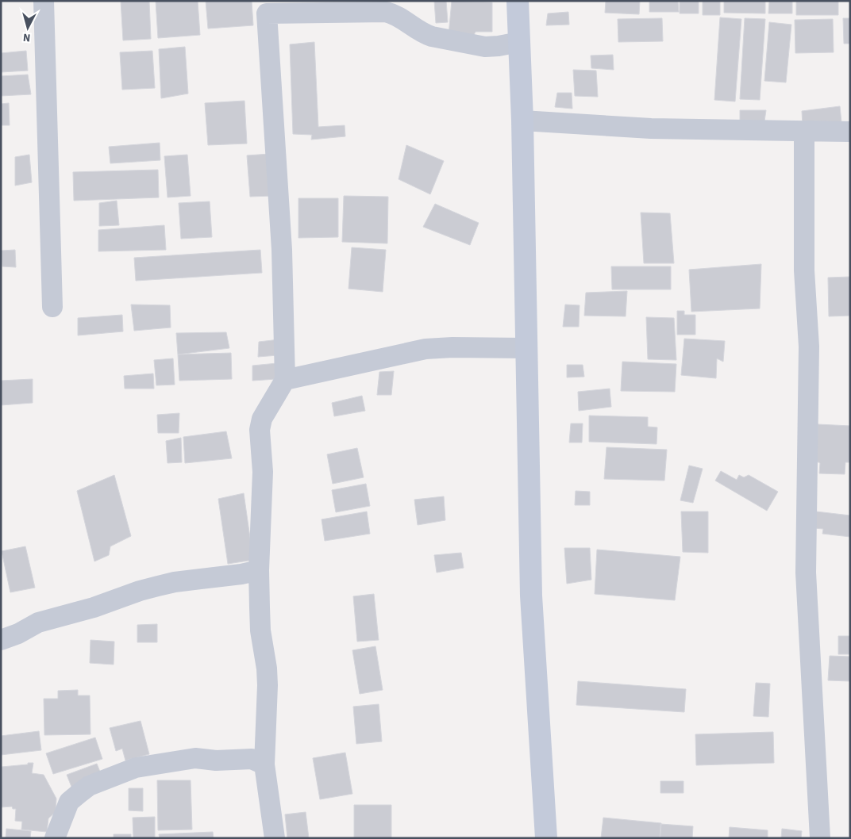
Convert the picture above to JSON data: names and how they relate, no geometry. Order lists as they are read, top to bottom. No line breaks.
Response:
{"north":"bottom"}
